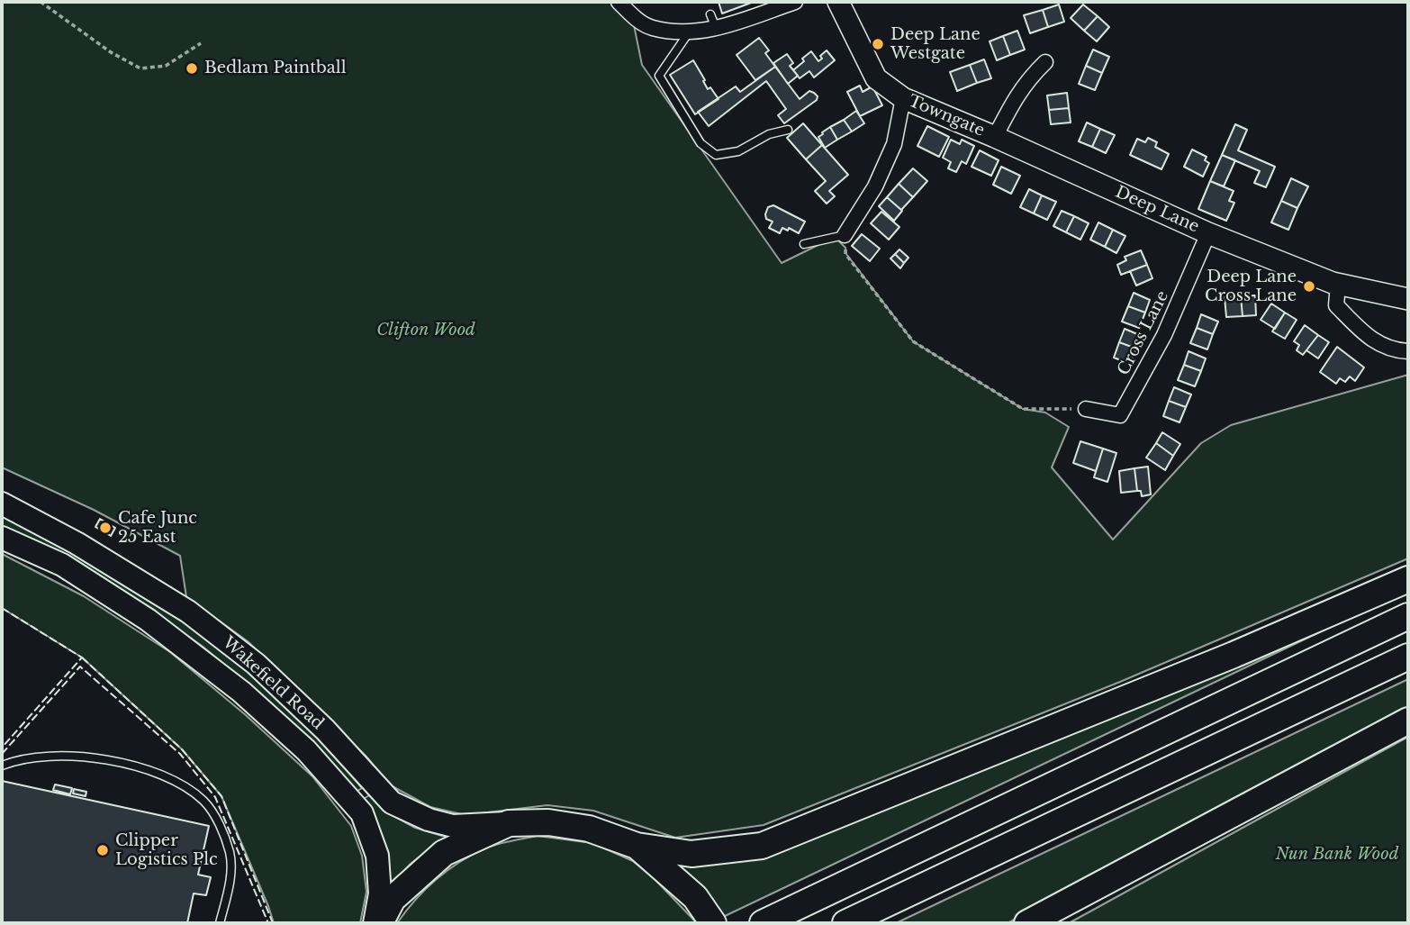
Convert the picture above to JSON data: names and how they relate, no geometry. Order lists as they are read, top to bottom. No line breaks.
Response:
{"streets":{"main road":["Wakefield Road"],"street":["Towngate","Deep Lane","Cross Lane"]},"crossings":[["Towngate","Deep Lane"],["Deep Lane","Cross Lane"]],"parks":["Clifton Wood","Nun Bank Wood"],"places":["Deep Lane Westgate","Bedlam Paintball","Deep Lane Cross Lane","Cafe Junc 25 East","Clipper Logistics Plc"]}
